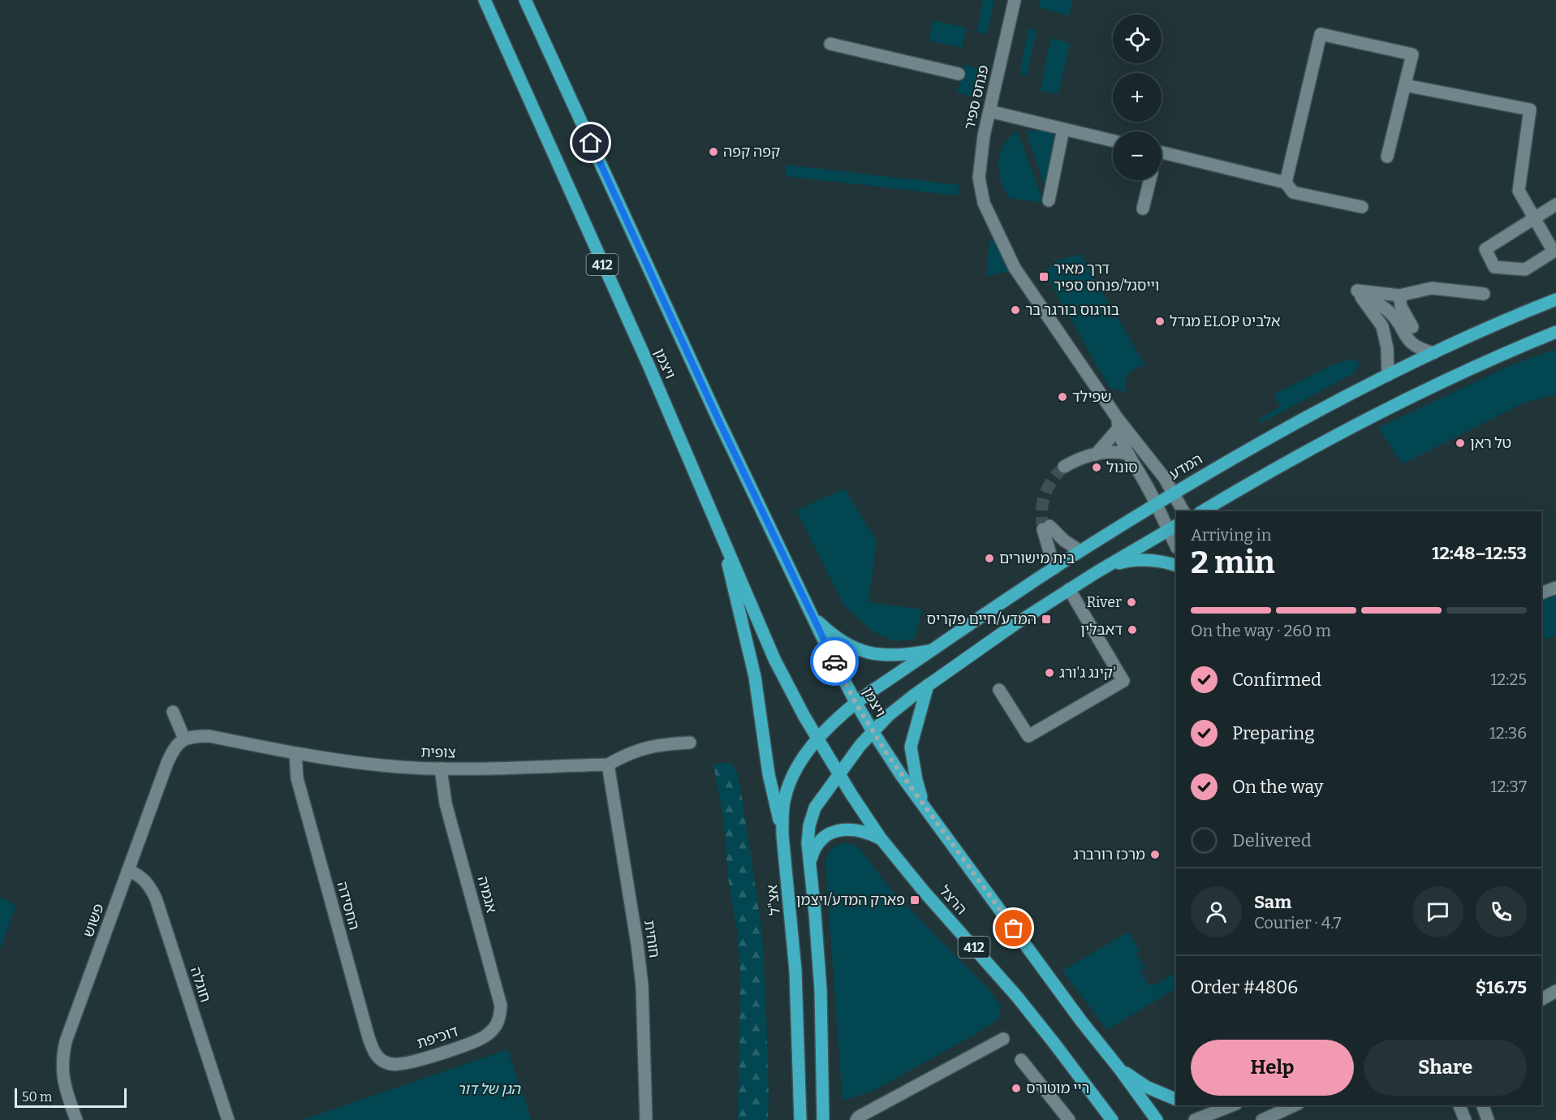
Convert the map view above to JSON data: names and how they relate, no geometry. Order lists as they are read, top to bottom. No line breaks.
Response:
{"streets":{"main road":["412","ויצמן","המדע","אצ\"ל","הרצל"],"street":["פנחס ספיר","צופית","אגמיה","החסידה","פשוש","חוחית","חוגלה","דוכיפת"]},"crossings":[["ויצמן","המדע"],["ויצמן","אצ\"ל"],["ויצמן","הרצל"],["המדע","אצ\"ל"],["צופית","אגמיה"],["צופית","החסידה"],["צופית","פשוש"],["צופית","חוחית"],["אגמיה","דוכיפת"],["אצ\"ל","הרצל"],["החסידה","דוכיפת"],["פשוש","חוגלה"]],"parks":["הגן של דור"],"places":{"other":["קפה קפה","בורגוס בורגר בר","מגדל ELOP אלביט","שפילד","טל ראן","סונול","בית מישורים","River","דאבלין","קינג ג'ורג'","מרכז רורברג","ריי מוטורס"],"transit":["דרך מאיר וייסגל/פנחס ספיר","המדע/חיים פקריס","פארק המדע/ויצמן"]},"scale_bar":"50 m","page":{"map_buttons":["+","−"],"heading":["2 min","Arriving in","12:48–12:53"],"panel":["Sam","Courier · 4.7","Order #4806","$16.75"],"bar":"On the way · 260 m","list":[["Confirmed","12:25"],["Preparing","12:36"],["On the way","12:37"],"Delivered"],"buttons":["Help","Share"],"scale":"50 m"}}
